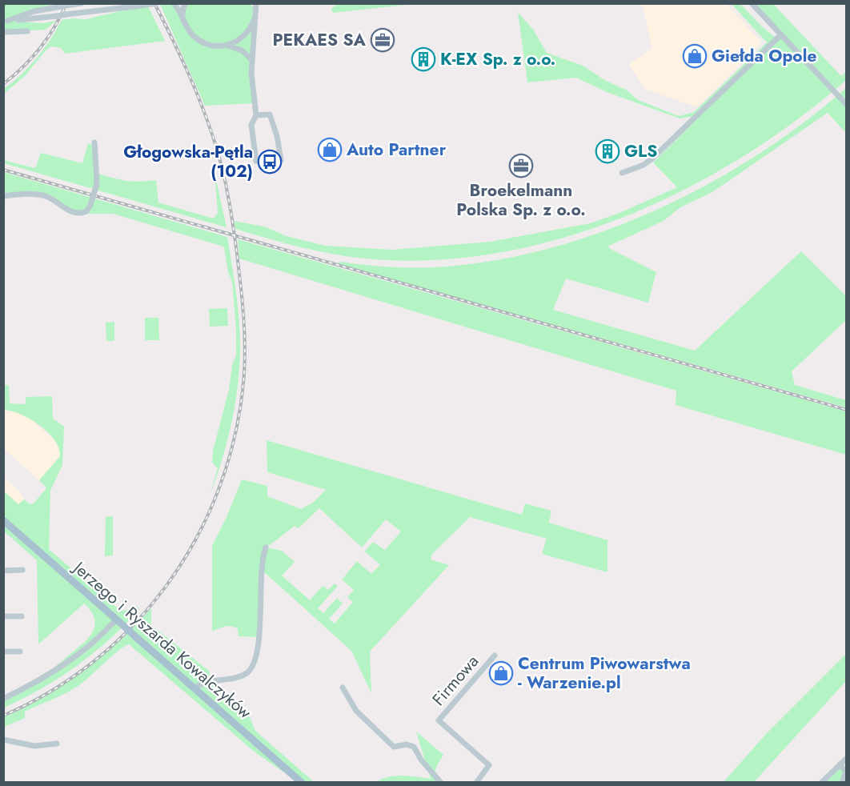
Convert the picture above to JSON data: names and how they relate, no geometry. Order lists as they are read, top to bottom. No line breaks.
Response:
{"streets":{"main road":["Jerzego i Ryszarda Kowalczyków"],"street":["Firmowa"]},"places":{"office":["PEKAES SA","Broekelmann Polska Sp. z o.o."],"shop":["Giełda Opole","Auto Partner","Centrum Piwowarstwa - Warzenie.pl"],"building":["K-EX Sp. z o.o.","GLS"],"bus stop":["Głogowska-Pętla (102)"]}}
